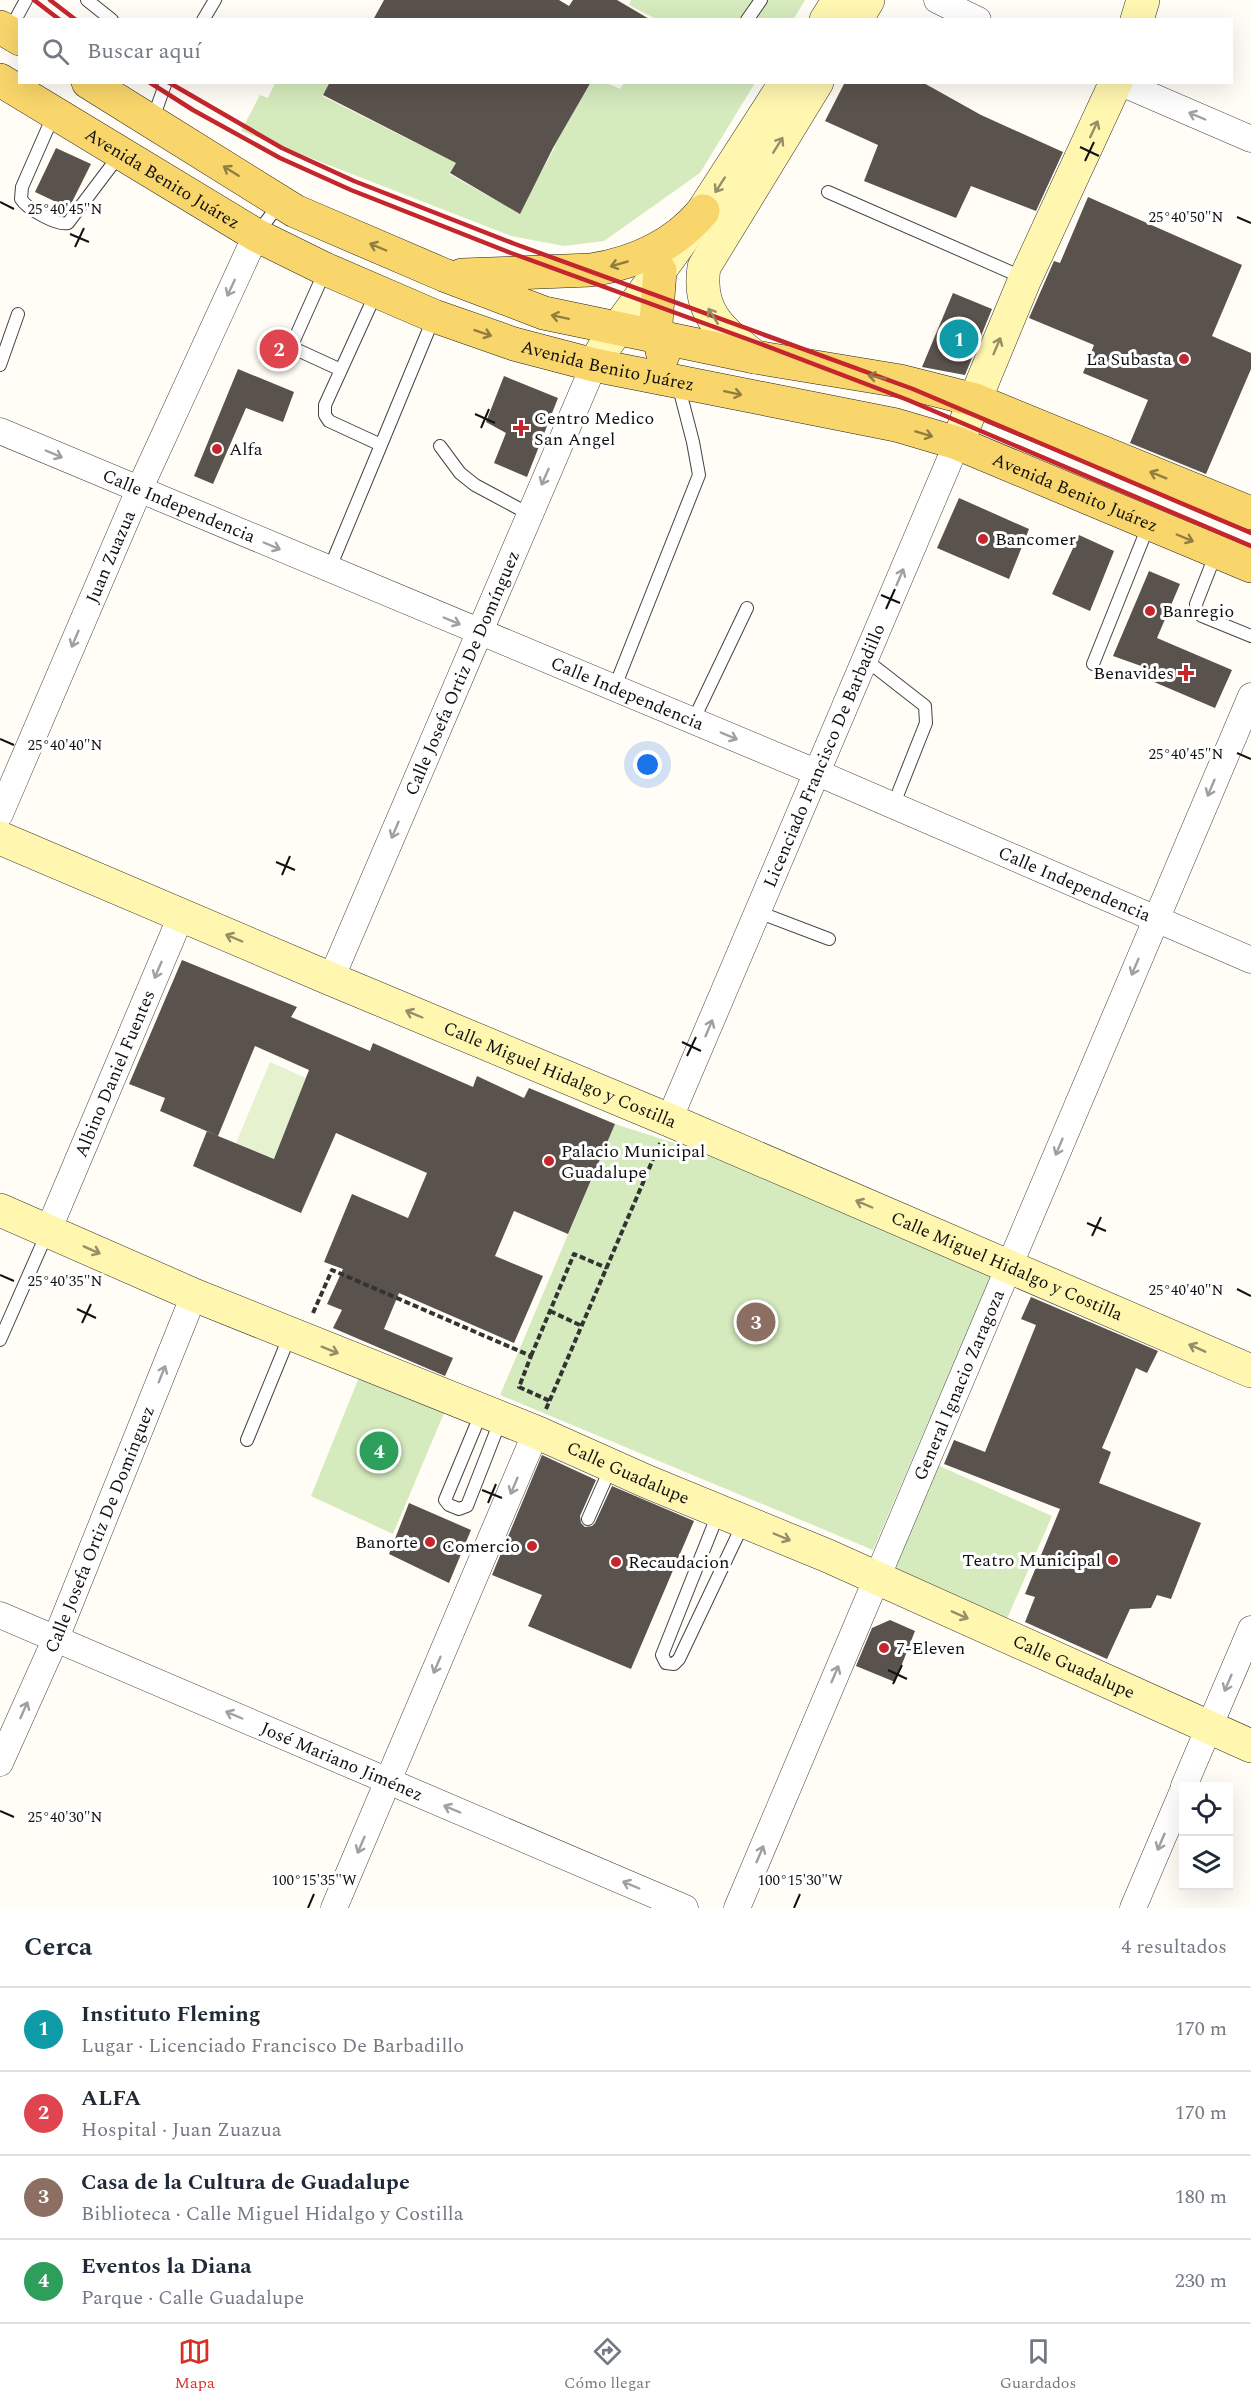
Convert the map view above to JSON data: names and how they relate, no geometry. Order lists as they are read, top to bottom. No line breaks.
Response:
{"streets":{"main road":["Avenida Benito Juárez"],"street":["Calle Independencia","Juan Zuazua","Calle Josefa Ortiz De Domínguez","Licenciado Francisco De Barbadillo","Albino Daniel Fuentes","Calle Miguel Hidalgo y Costilla","General Ignacio Zaragoza","Calle Guadalupe","José Mariano Jiménez"]},"crossings":[["Avenida Benito Juárez","Juan Zuazua"],["Avenida Benito Juárez","Calle Josefa Ortiz De Domínguez"],["Avenida Benito Juárez","Licenciado Francisco De Barbadillo"],["Calle Independencia","Juan Zuazua"],["Calle Independencia","Calle Josefa Ortiz De Domínguez"],["Calle Independencia","Licenciado Francisco De Barbadillo"],["Calle Independencia","General Ignacio Zaragoza"],["Calle Josefa Ortiz De Domínguez","Calle Miguel Hidalgo y Costilla"],["Calle Josefa Ortiz De Domínguez","Calle Guadalupe"],["Calle Josefa Ortiz De Domínguez","José Mariano Jiménez"],["Licenciado Francisco De Barbadillo","Calle Miguel Hidalgo y Costilla"],["Albino Daniel Fuentes","Calle Miguel Hidalgo y Costilla"],["Albino Daniel Fuentes","Calle Guadalupe"],["Calle Miguel Hidalgo y Costilla","General Ignacio Zaragoza"],["General Ignacio Zaragoza","Calle Guadalupe"]],"one_way":["Calle Independencia","Juan Zuazua","Licenciado Francisco De Barbadillo","Albino Daniel Fuentes","Calle Miguel Hidalgo y Costilla","Calle Guadalupe","José Mariano Jiménez"],"places":{"other":["La Subasta","Alfa","Bancomer","Banregio","Palacio Municipal Guadalupe","Banorte","Comercio","Teatro Municipal","Recaudacion","7-Eleven"],"health":["Centro Medico San Angel","Benavides"]},"page":{"search":"Buscar aquí","pins":["1","2","3","4"],"heading":["Cerca","4 resultados"],"list":[{"mark":"1","name":"Instituto Fleming","note":"Lugar · Licenciado Francisco De Barbadillo","value":"170 m"},{"mark":"2","name":"ALFA","note":"Hospital · Juan Zuazua","value":"170 m"},{"mark":"3","name":"Casa de la Cultura de Guadalupe","note":"Biblioteca · Calle Miguel Hidalgo y Costilla","value":"180 m"},{"mark":"4","name":"Eventos la Diana","note":"Parque · Calle Guadalupe","value":"230 m"}],"nav":["Mapa","Cómo llegar","Guardados"]},"coordinates":["25°40'45\"N","25°40'50\"N","25°40'40\"N","25°40'35\"N","25°40'30\"N","100°15'35\"W","100°15'30\"W"]}
